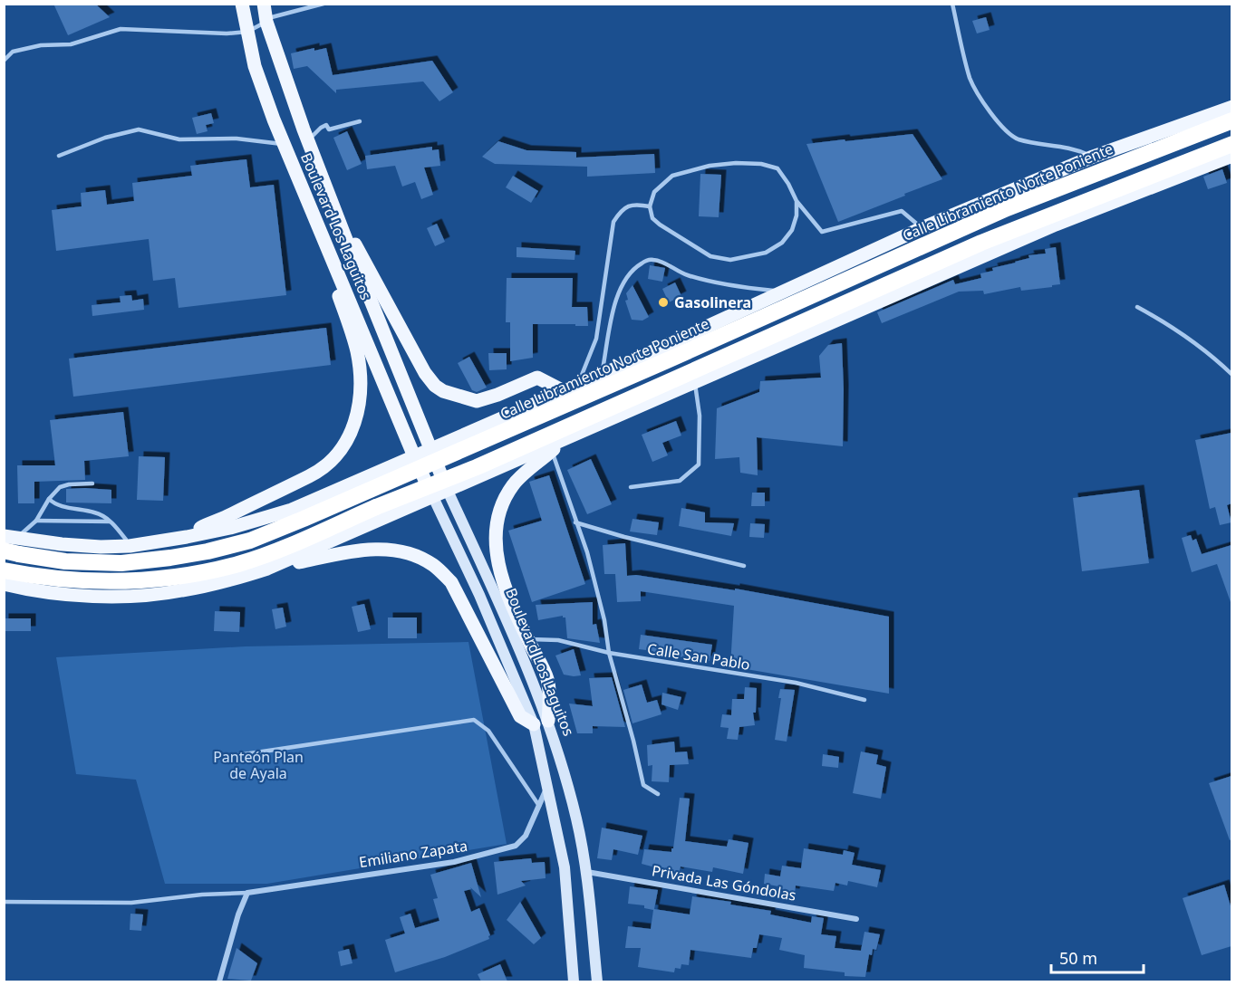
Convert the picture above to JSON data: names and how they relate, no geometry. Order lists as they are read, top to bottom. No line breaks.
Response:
{"streets":{"highway":["Calle Libramiento Norte Poniente"],"main road":["Boulevard Los Laguitos"],"street":["Emiliano Zapata","Privada Las Góndolas"],"lane":["Calle San Pablo"]},"crossings":[["Calle Libramiento Norte Poniente","Boulevard Los Laguitos"],["Boulevard Los Laguitos","Privada Las Góndolas"]],"parks":["Panteón Plan de Ayala"],"places":["Gasolinera"],"scale_bar":"50 m"}
